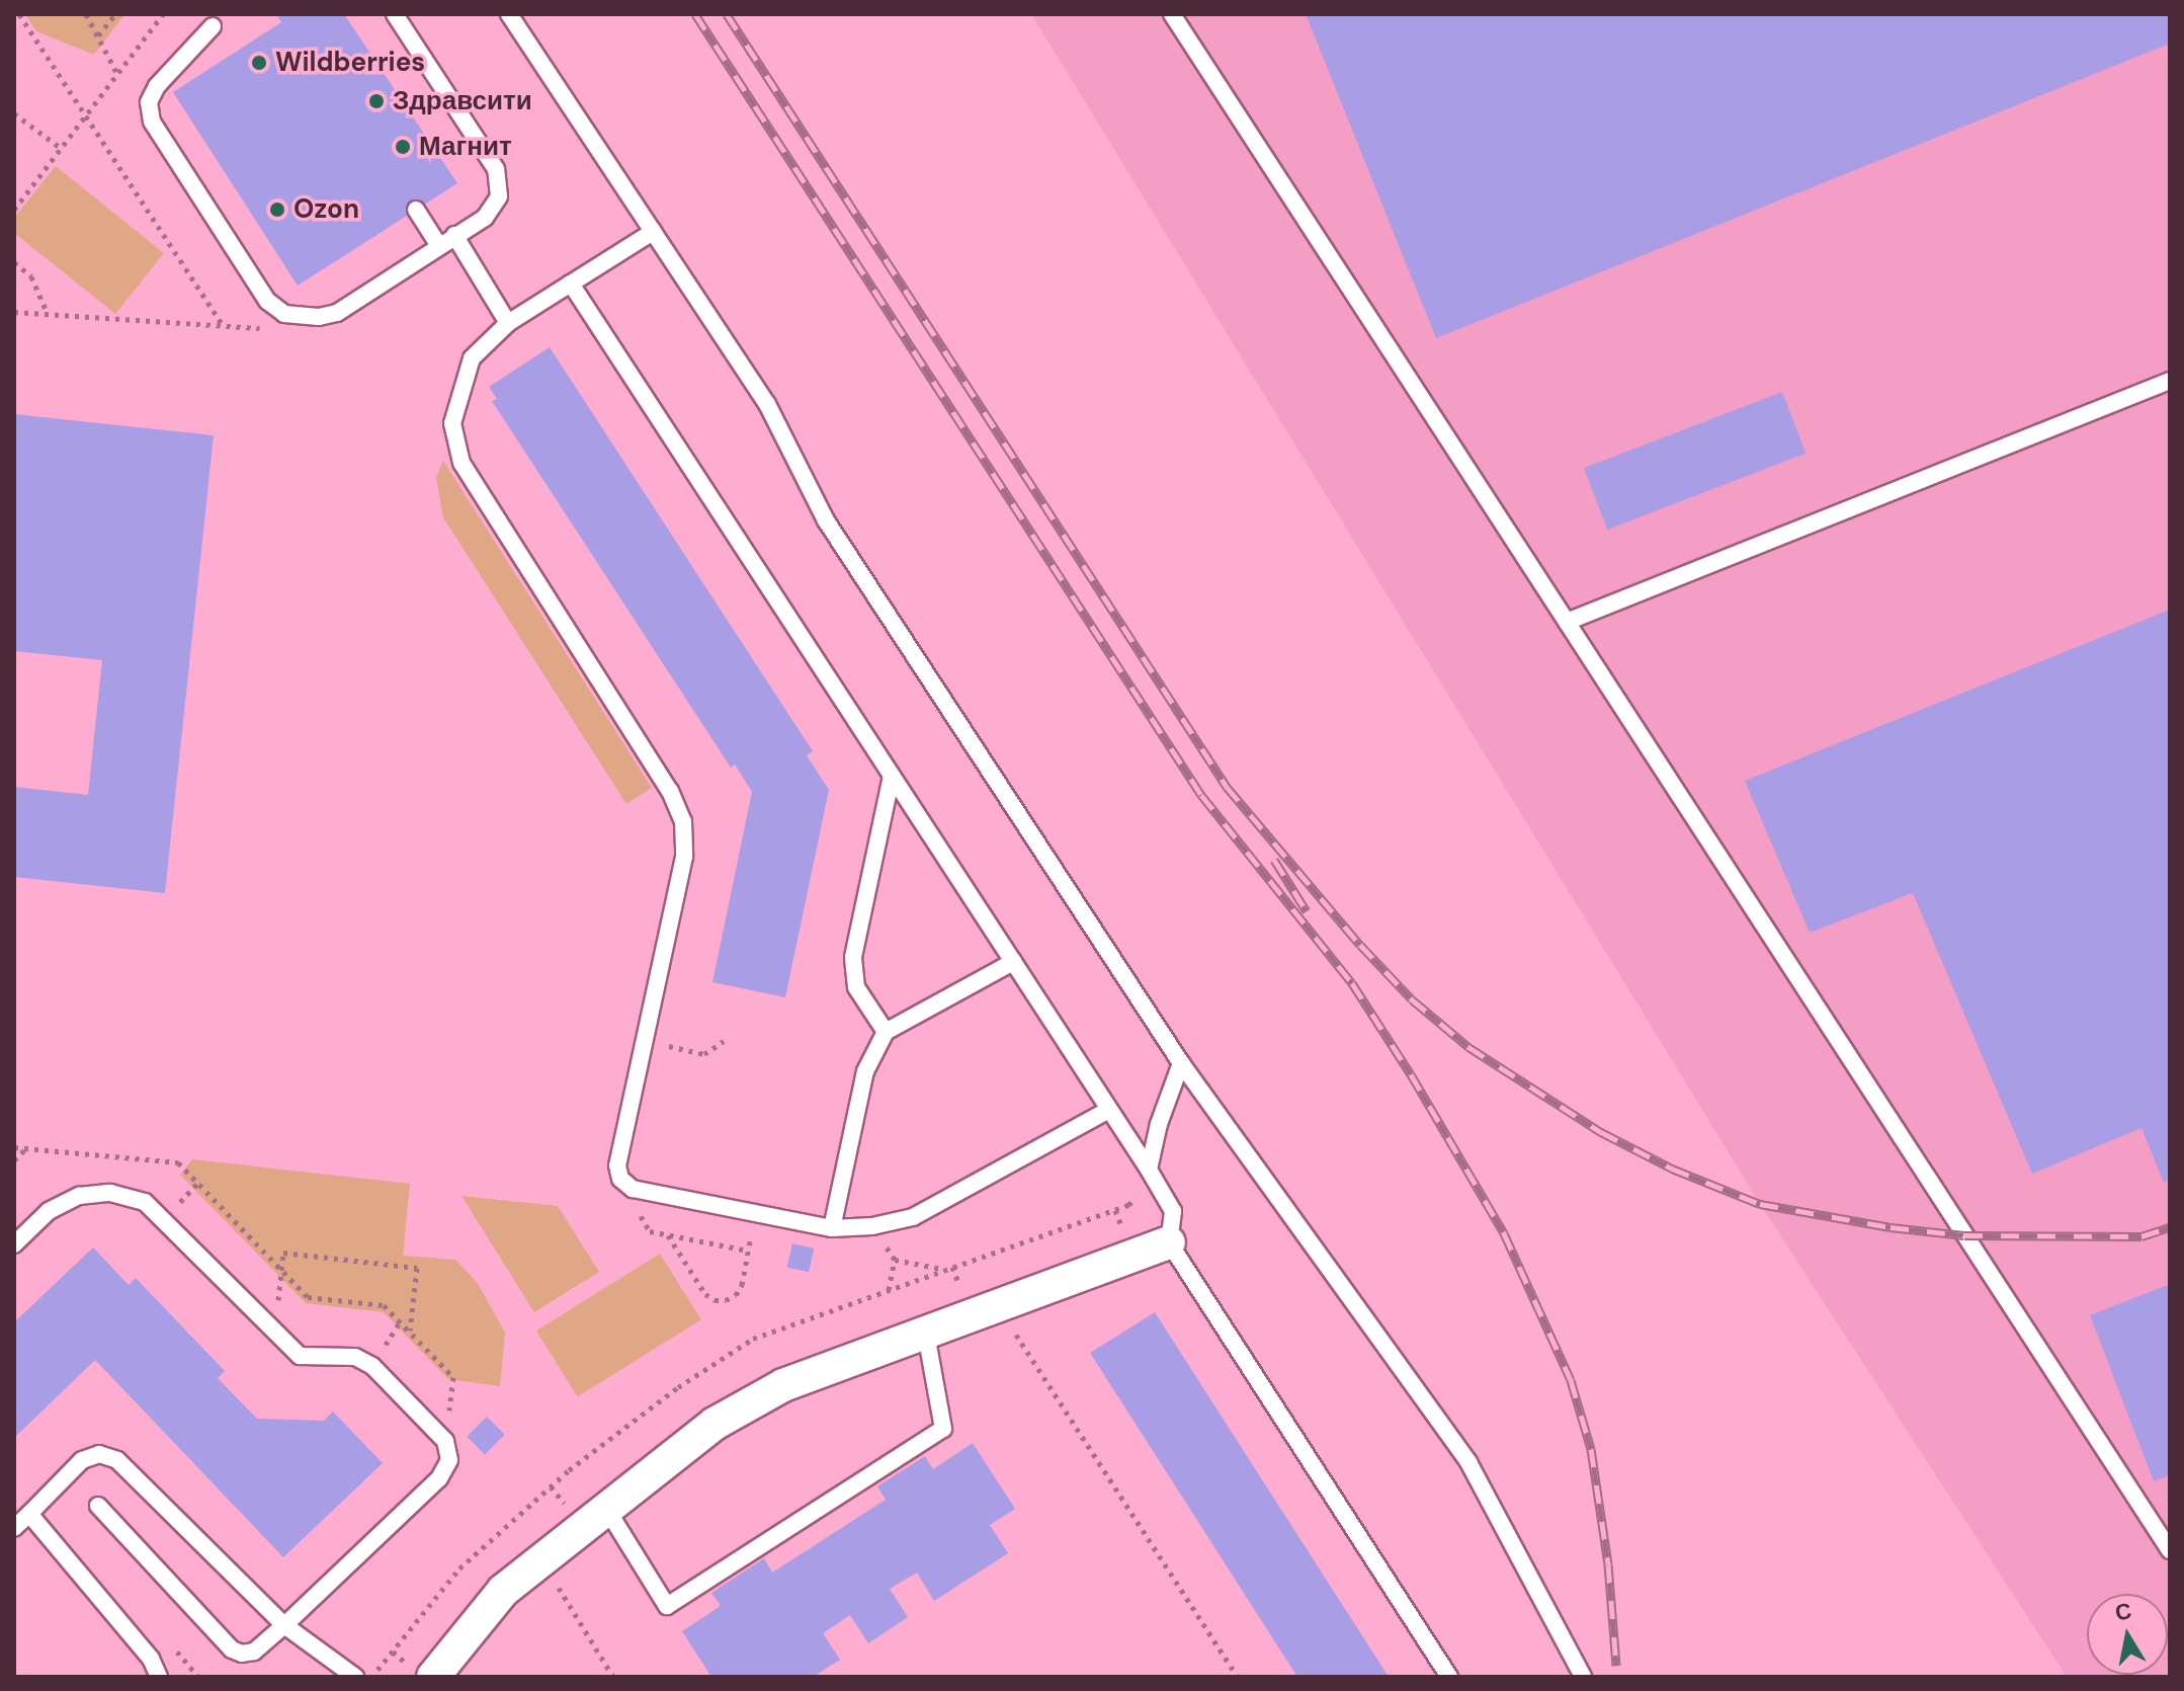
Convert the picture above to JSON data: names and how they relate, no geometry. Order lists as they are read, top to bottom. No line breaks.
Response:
{"places":["Wildberries","Здравсити","Магнит","Ozon"],"north":"top"}
